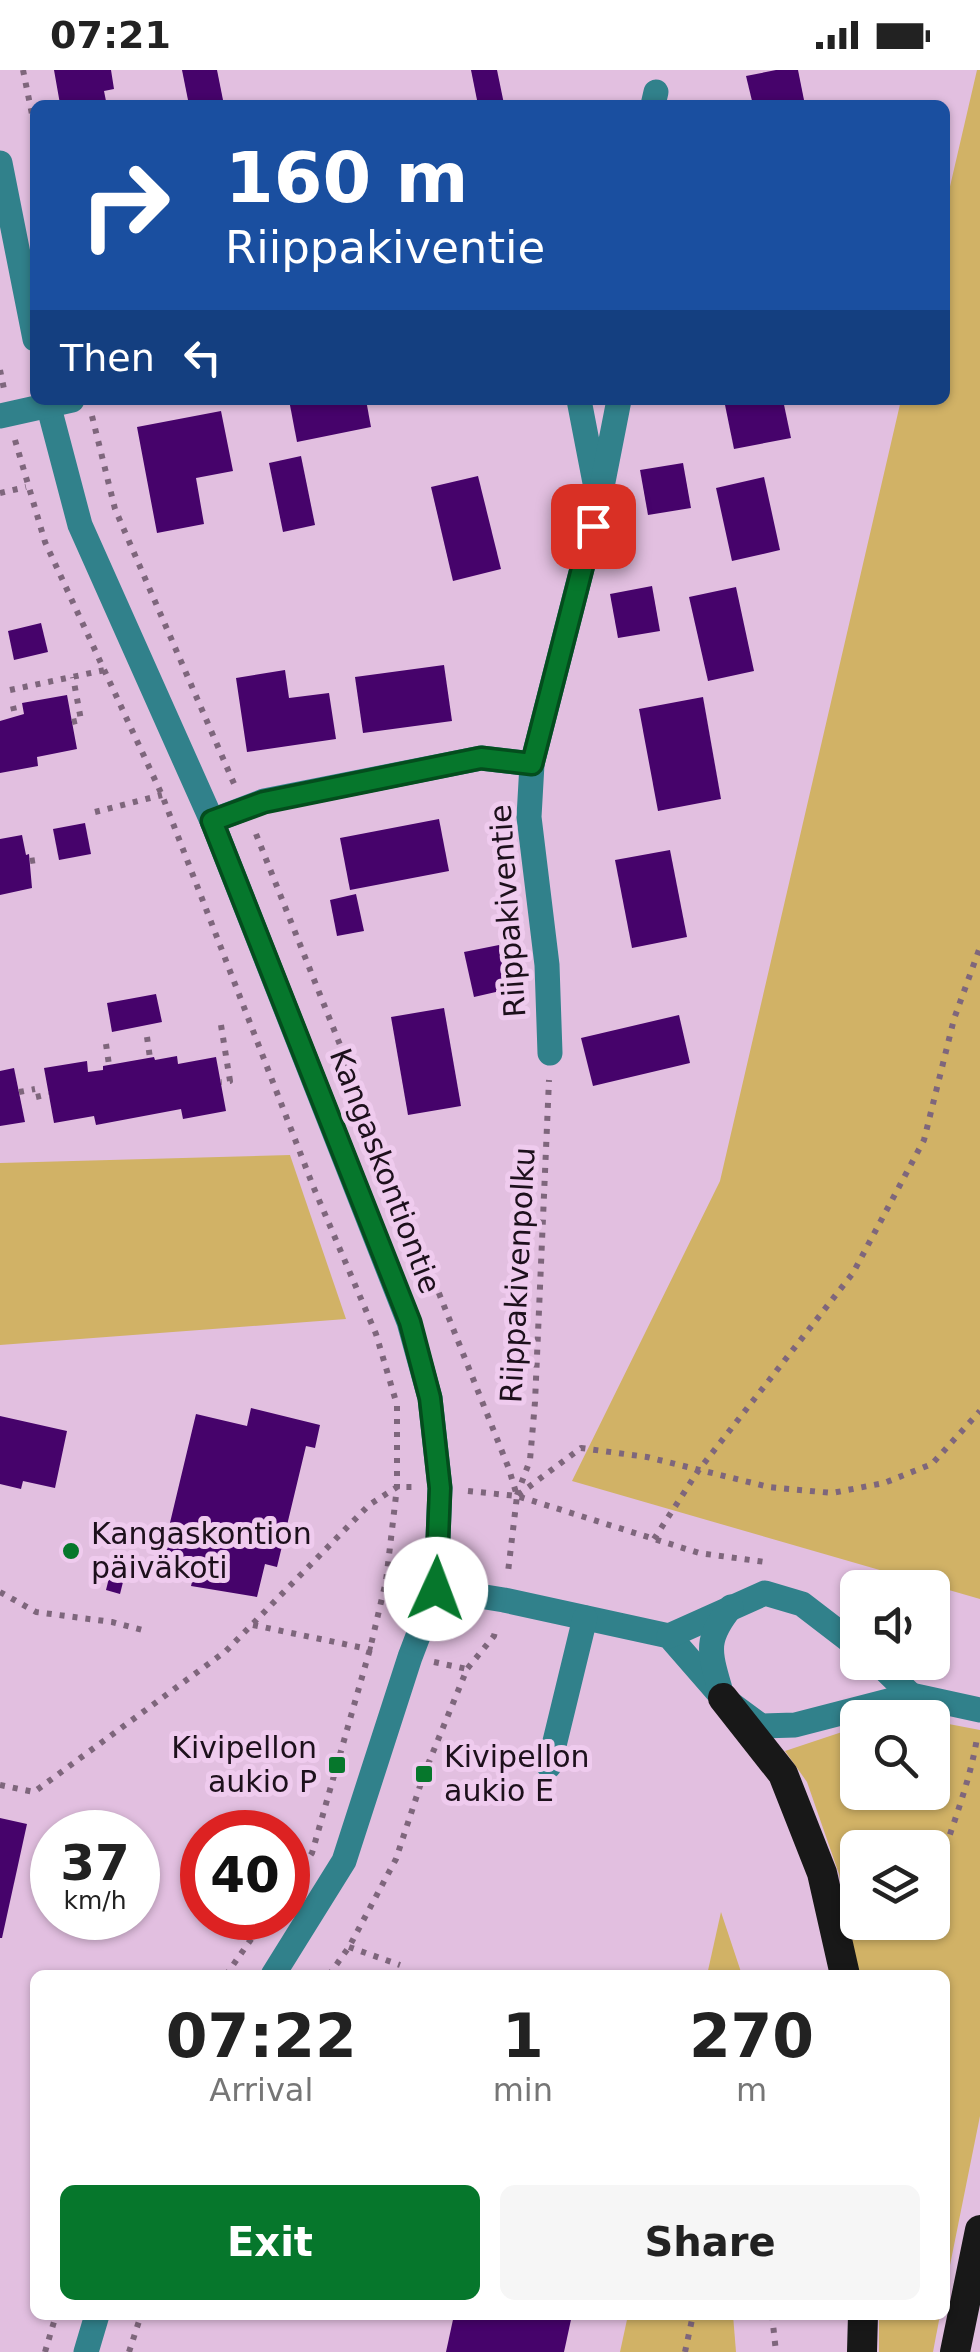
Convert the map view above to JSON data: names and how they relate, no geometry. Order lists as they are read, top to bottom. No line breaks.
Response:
{"streets":{"street":["Riippakiventie","Kangaskontiontie"],"path":["Riippakivenpolku"]},"crossings":[["Riippakiventie","Kangaskontiontie"],["Riippakiventie","Riippakivenpolku"]],"places":{"other":["Kangaskontion päiväkoti"],"transit":["Kivipellon aukio P","Kivipellon aukio E"]},"page":{"status":"07:21","turn":["160 m","Riippakiventie"],"then":"Then","speed":"37 km/h","limit":"40","eta":["07:22","Arrival","1","min","270","m"],"buttons":["Exit","Share"]}}
